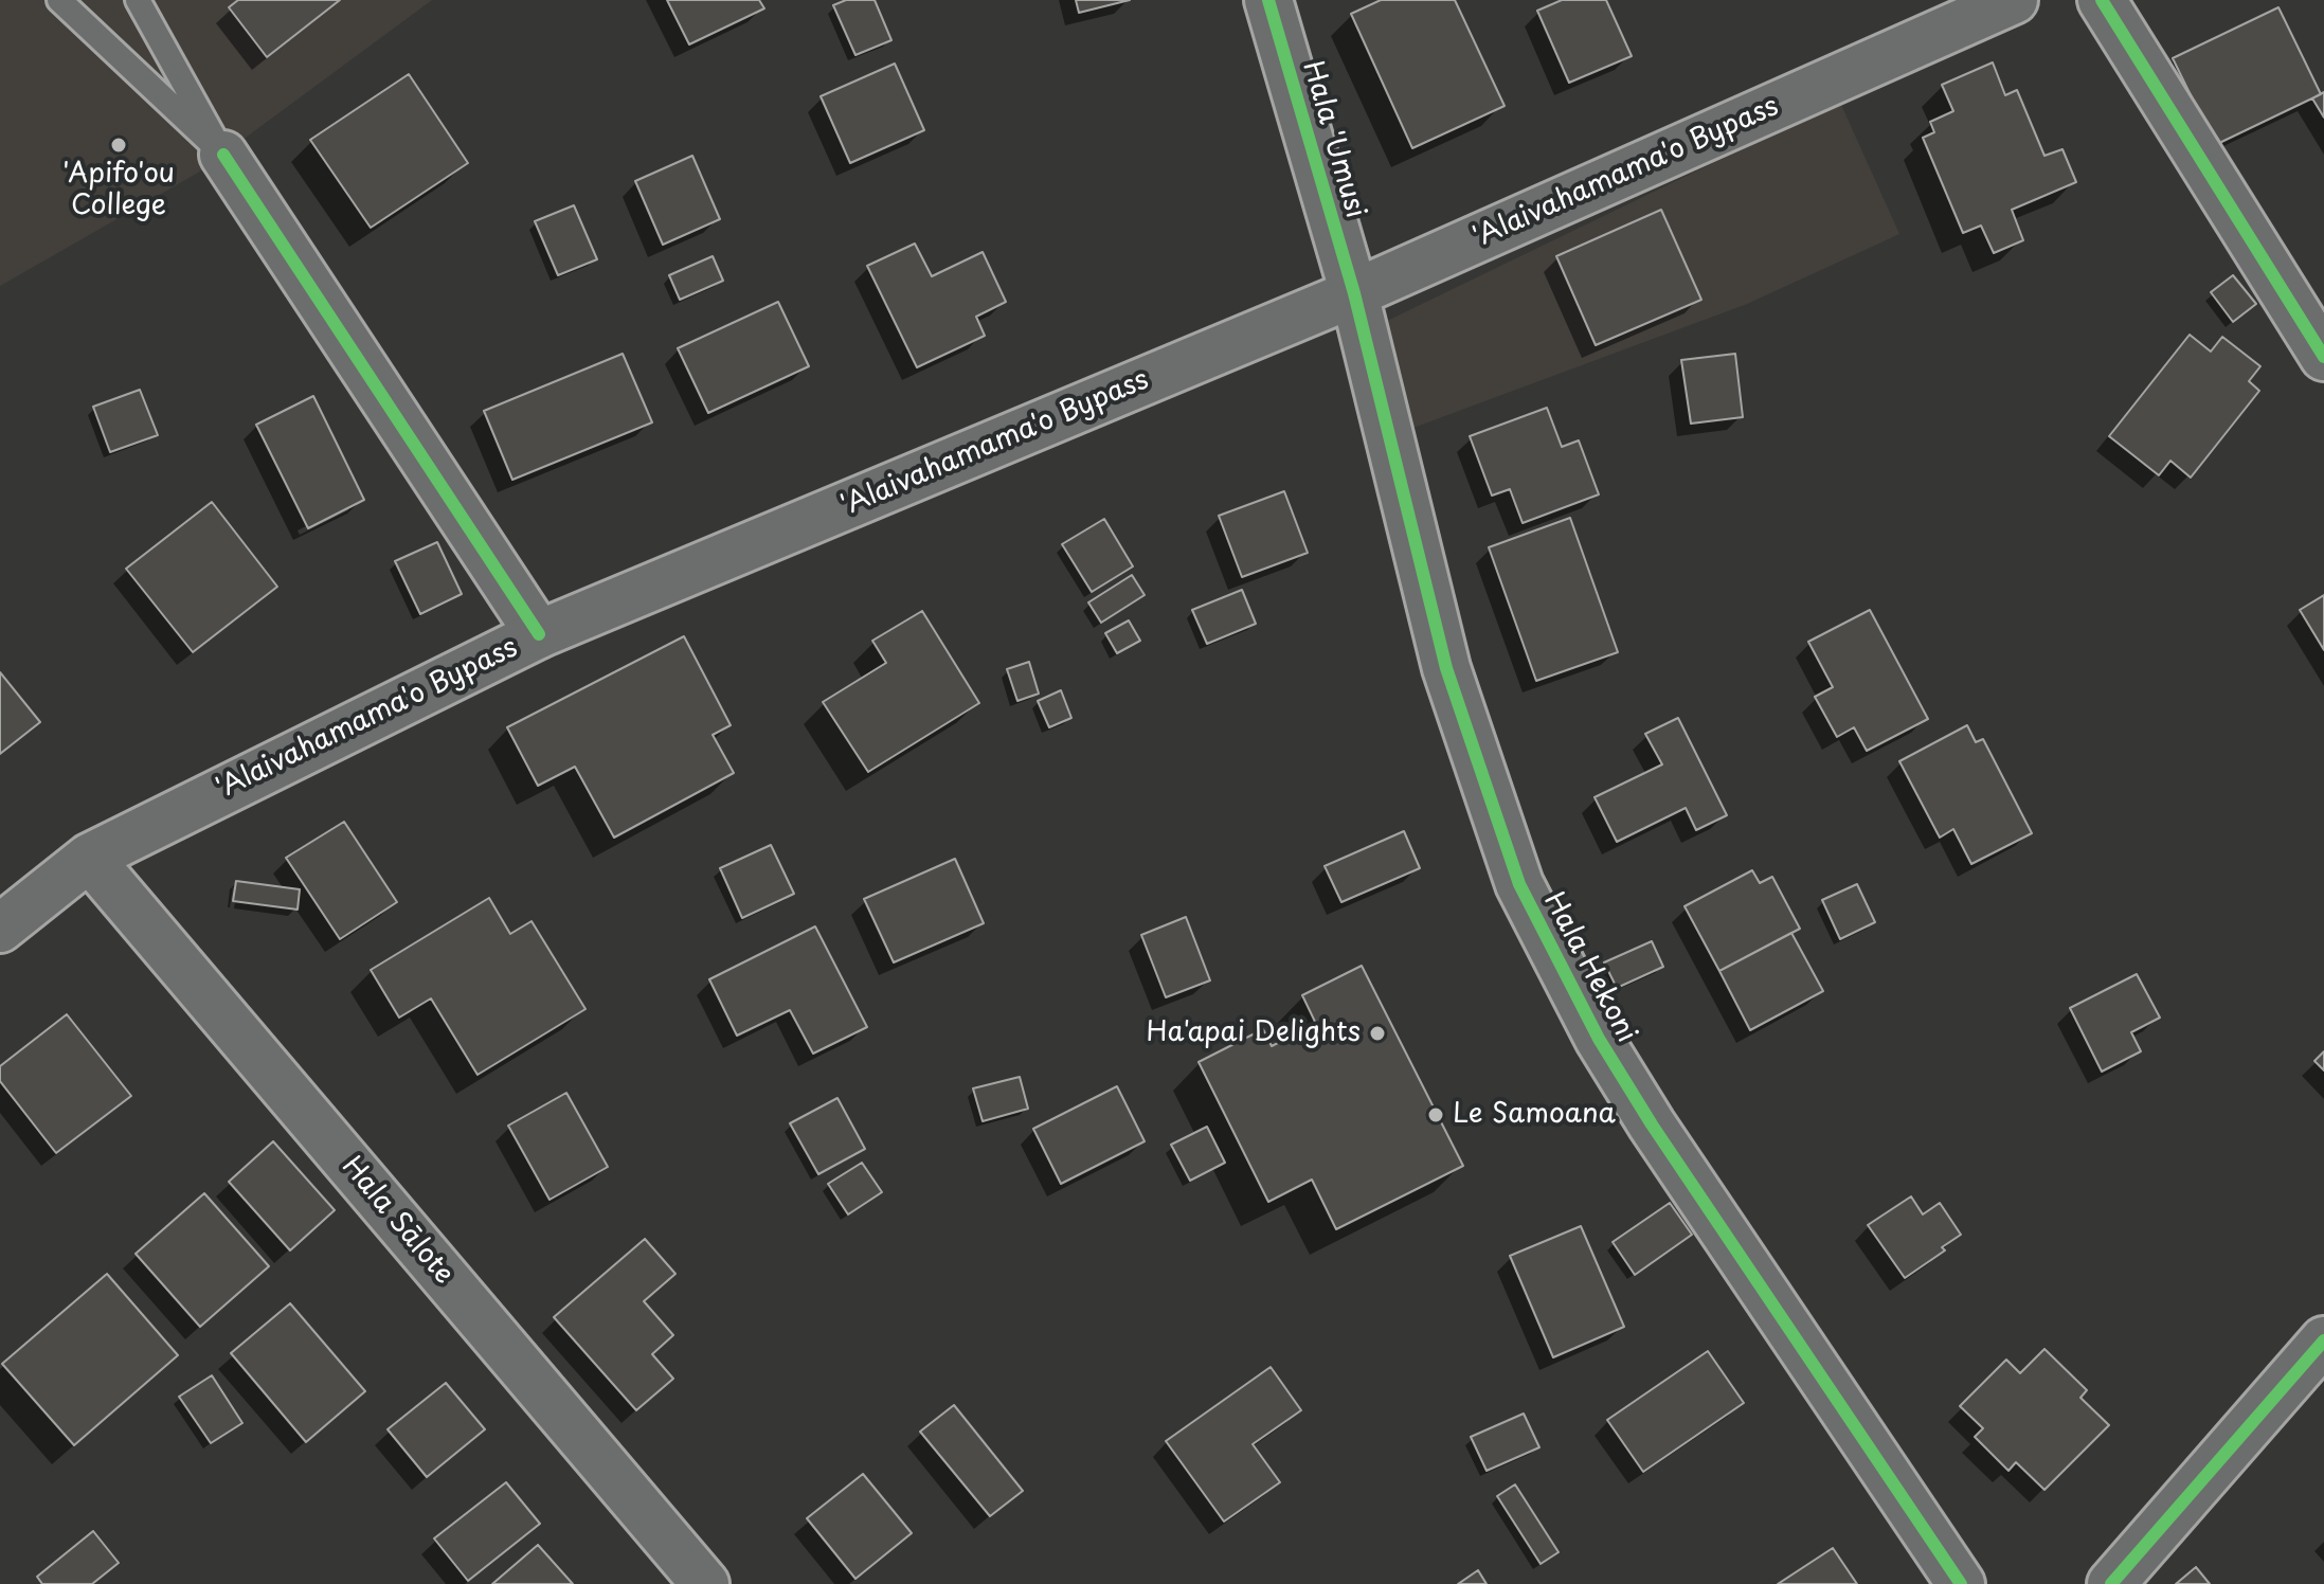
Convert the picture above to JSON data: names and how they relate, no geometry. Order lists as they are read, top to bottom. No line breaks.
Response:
{"streets":{"main road":["Hala 'Umusi","'Alaivahamama'o Bypass","Hala Hekoni","Hala Sālote"]},"crossings":[["Hala 'Umusi","'Alaivahamama'o Bypass"],["Hala 'Umusi","Hala Hekoni"],["'Alaivahamama'o Bypass","Hala Hekoni"],["'Alaivahamama'o Bypass","Hala Sālote"]],"places":["'Apifo'ou College","Ha'apai Delights","Le Samoana"]}
